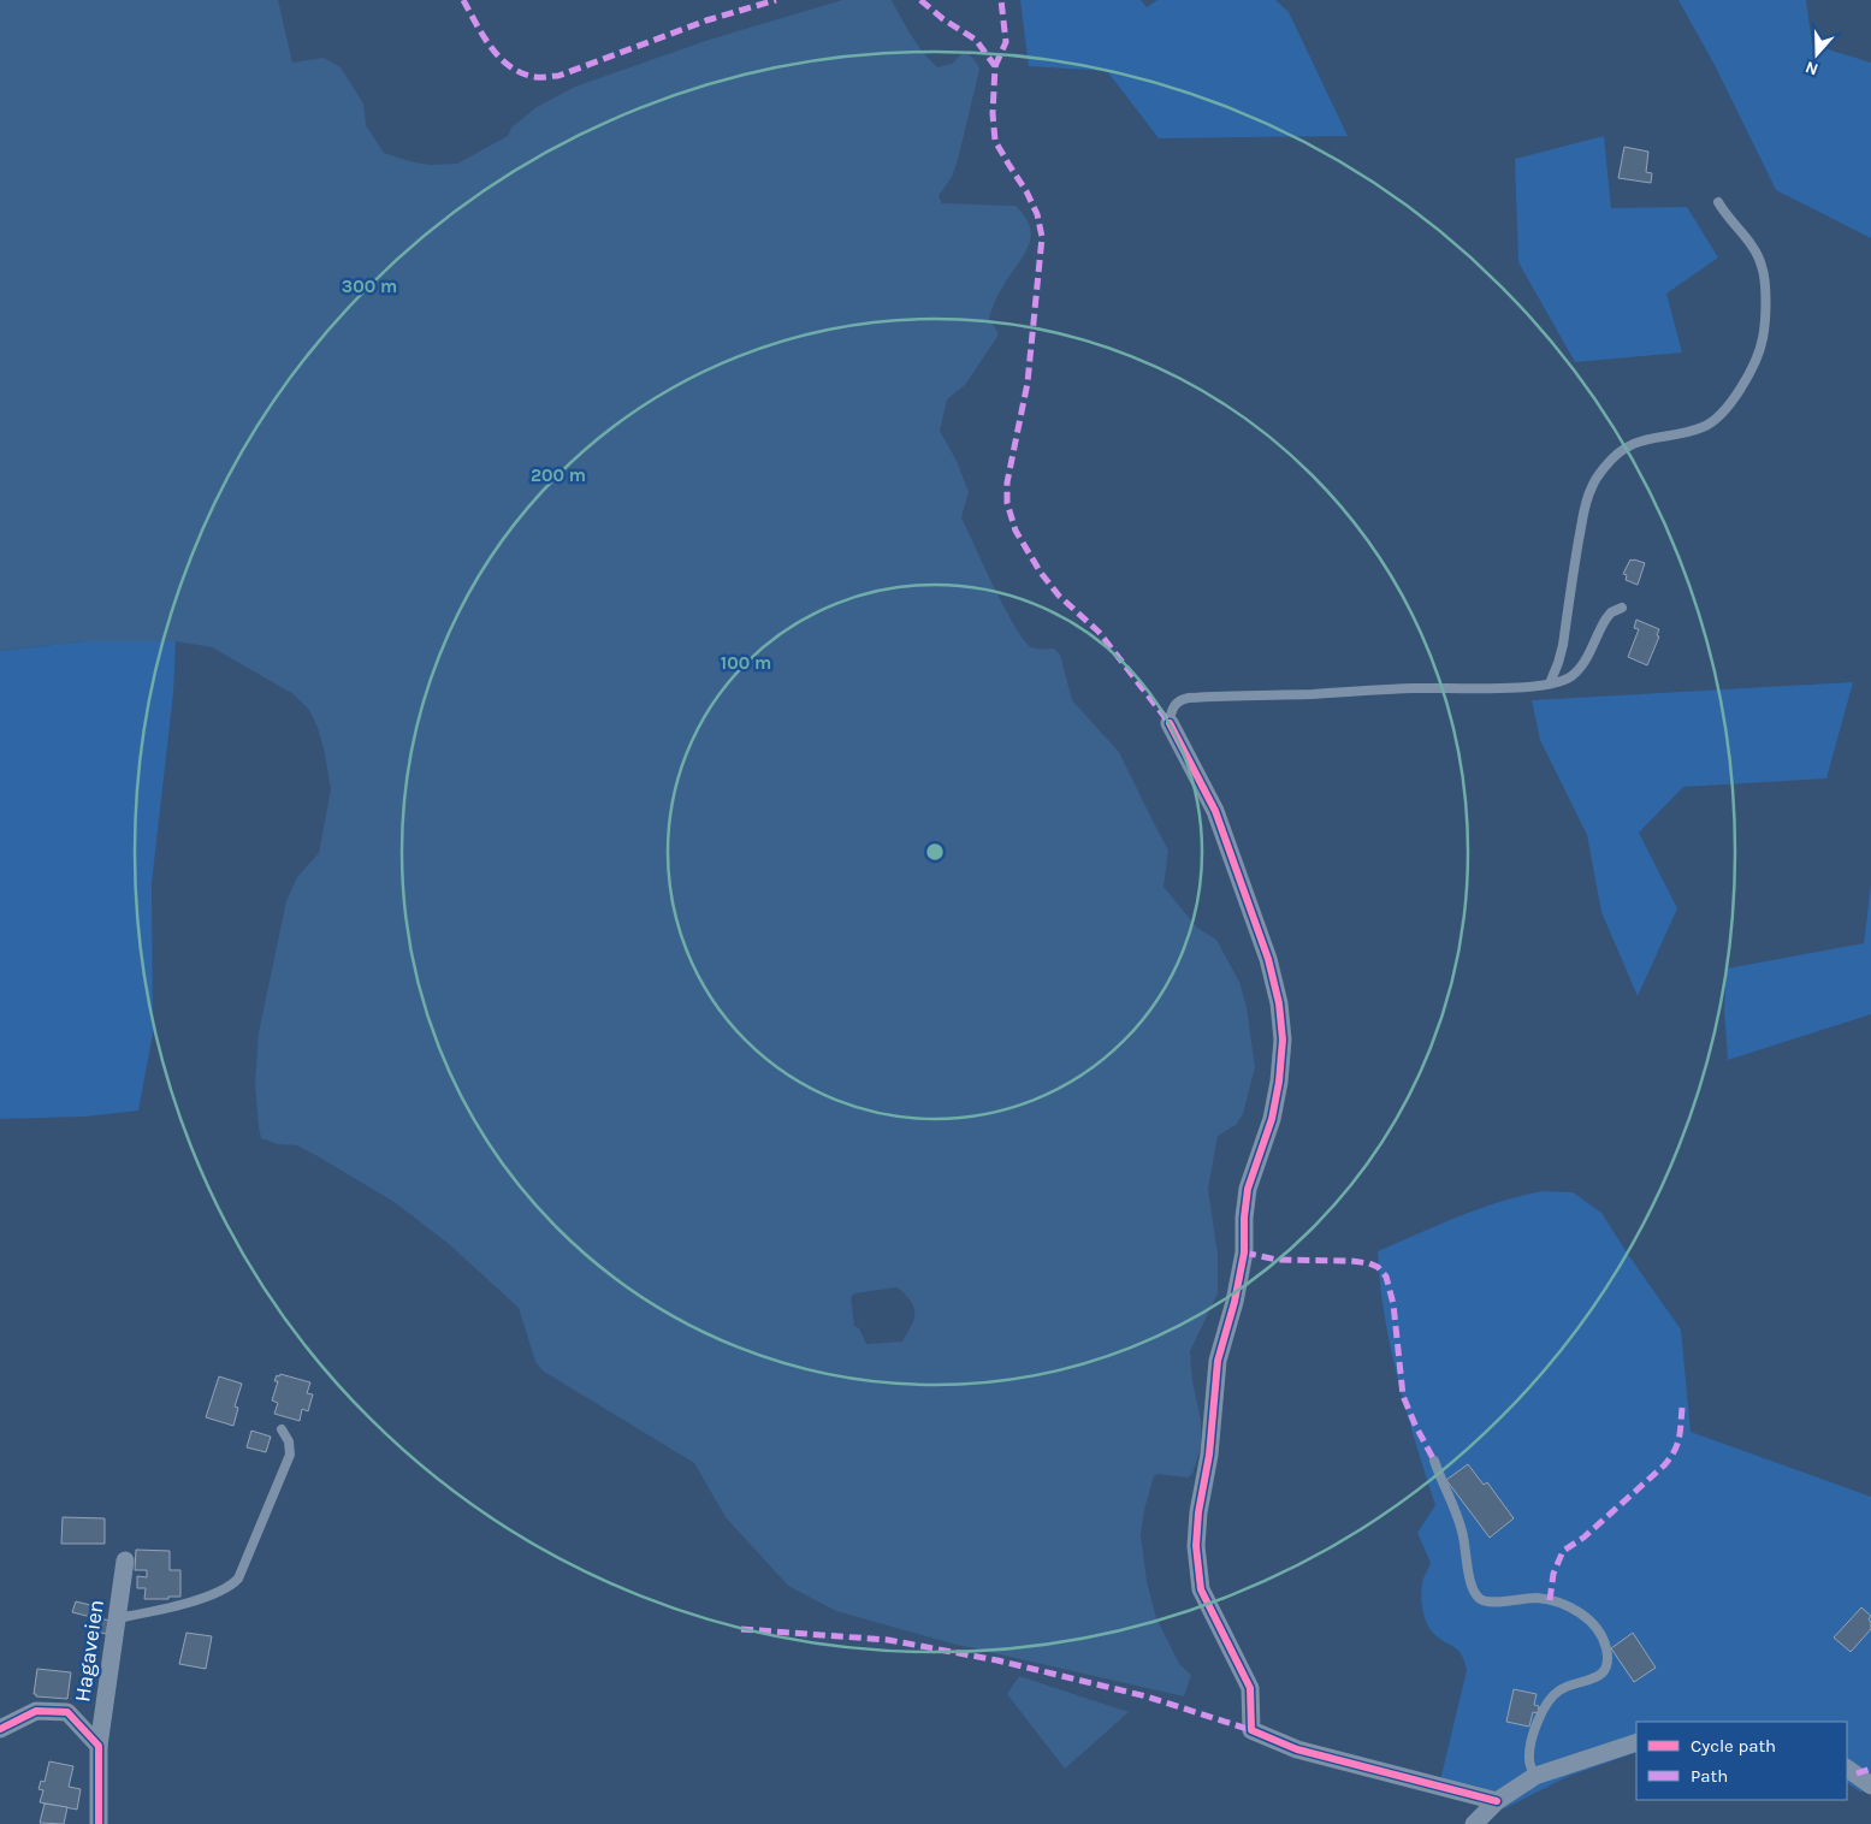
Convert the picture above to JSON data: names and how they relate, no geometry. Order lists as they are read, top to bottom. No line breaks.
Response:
{"streets":{"street":["Hagaveien"]},"legend":["Cycle path","Path"],"north":"bottom","rings":["300 m","200 m","100 m"]}
